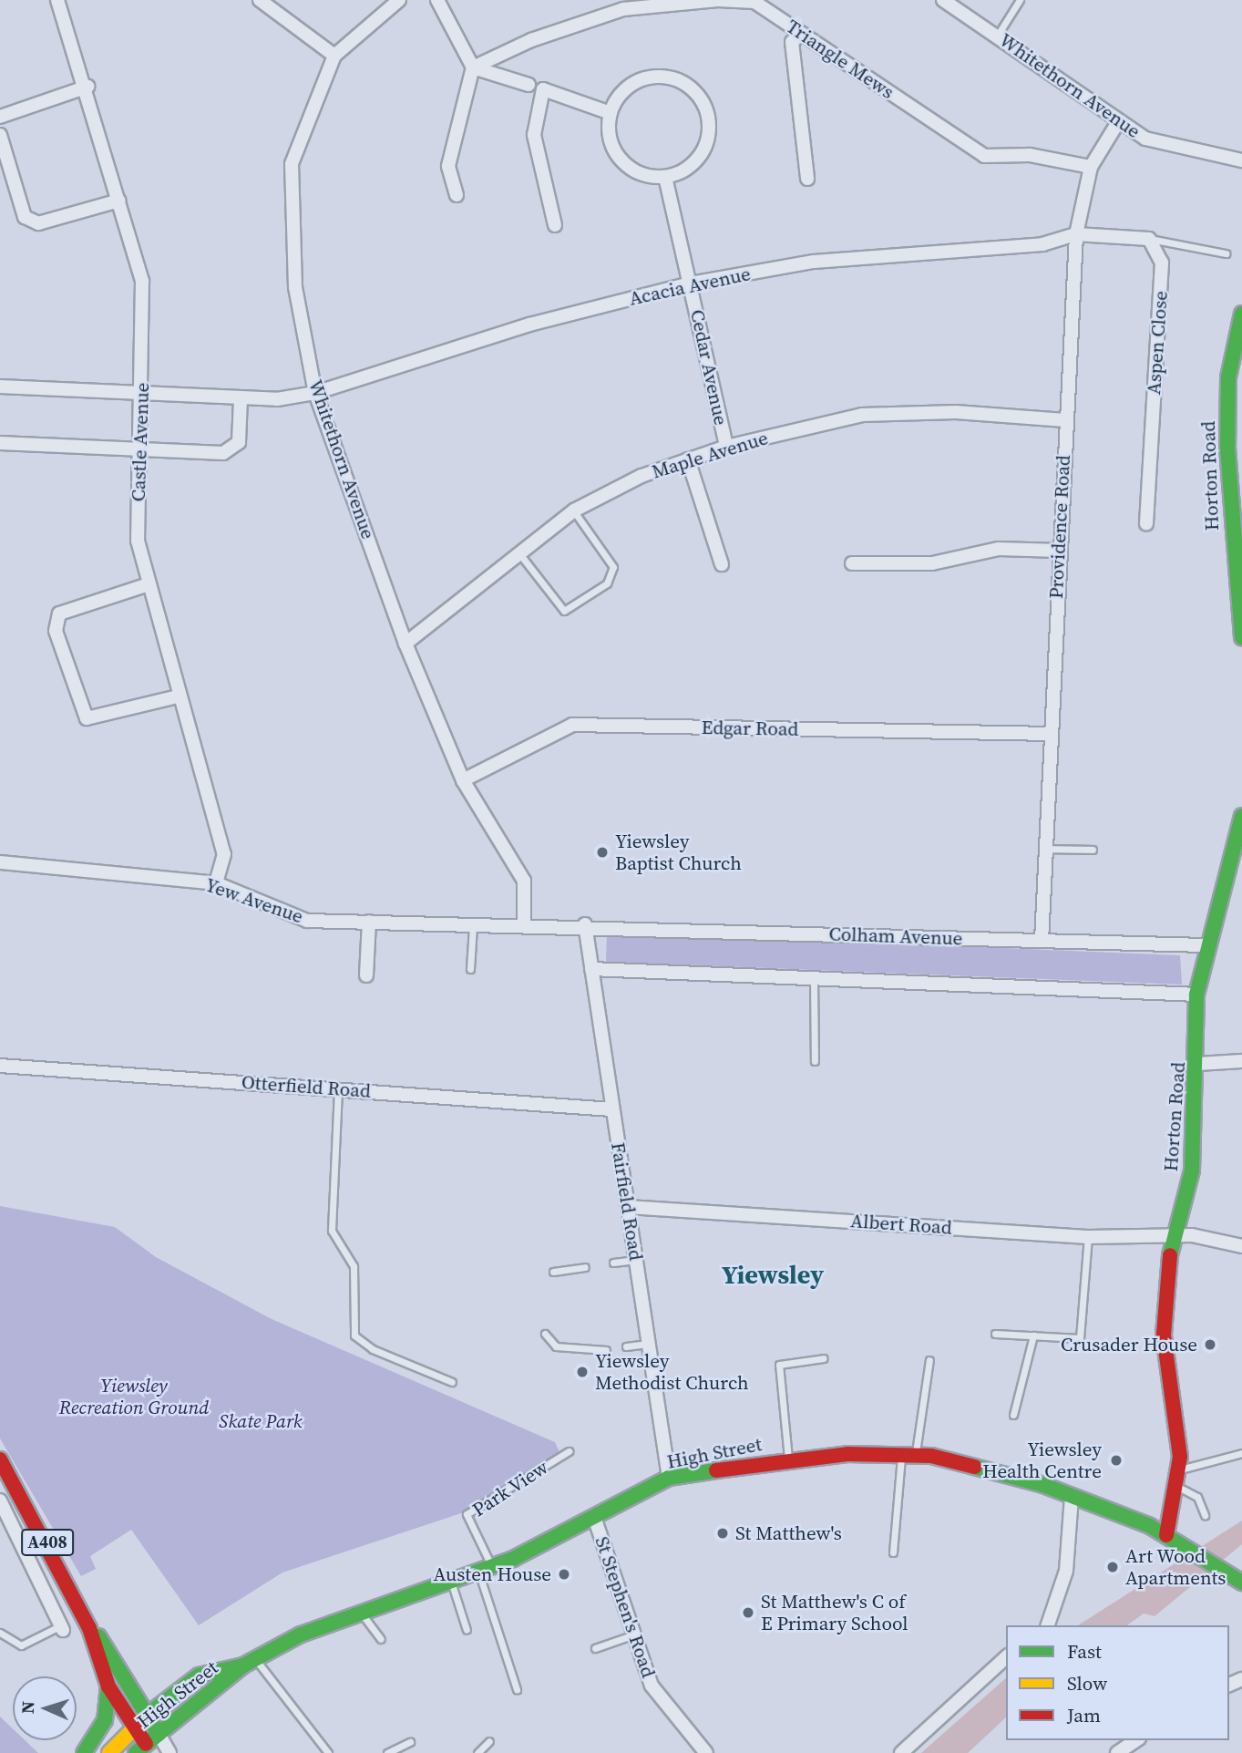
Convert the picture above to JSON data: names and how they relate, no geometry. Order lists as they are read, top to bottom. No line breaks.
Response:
{"streets":{"street":["Triangle Mews","Whitethorn Avenue","Acacia Avenue","Aspen Close","Cedar Avenue","Castle Avenue","Maple Avenue","Horton Road","Providence Road","Edgar Road","Yew Avenue","Colham Avenue","Otterfield Road","Fairfield Road","Albert Road","High Street","A408","St Stephen's Road"],"lane":["Park View"]},"crossings":[["Triangle Mews","Providence Road"],["Whitethorn Avenue","Acacia Avenue"],["Whitethorn Avenue","Maple Avenue"],["Whitethorn Avenue","Providence Road"],["Whitethorn Avenue","Edgar Road"],["Whitethorn Avenue","Yew Avenue"],["Acacia Avenue","Cedar Avenue"],["Acacia Avenue","Castle Avenue"],["Acacia Avenue","Providence Road"],["Cedar Avenue","Maple Avenue"],["Castle Avenue","Yew Avenue"],["Maple Avenue","Providence Road"],["Horton Road","Colham Avenue"],["Horton Road","Albert Road"],["Horton Road","High Street"],["Providence Road","Edgar Road"],["Providence Road","Colham Avenue"],["Yew Avenue","Colham Avenue"],["Yew Avenue","Fairfield Road"],["Colham Avenue","Fairfield Road"],["Otterfield Road","Fairfield Road"],["Fairfield Road","Albert Road"],["Fairfield Road","High Street"],["High Street","Park View"],["High Street","A408"],["High Street","St Stephen's Road"]],"districts":["Yiewsley"],"parks":["Yiewsley Recreation Ground","Skate Park"],"places":["Yiewsley Baptist Church","Crusader House","Yiewsley Methodist Church","Yiewsley Health Centre","St Matthew's","Art Wood Apartments","Austen House","St Matthew's C of E Primary School"],"legend":["Fast","Slow","Jam"],"north":"left"}
